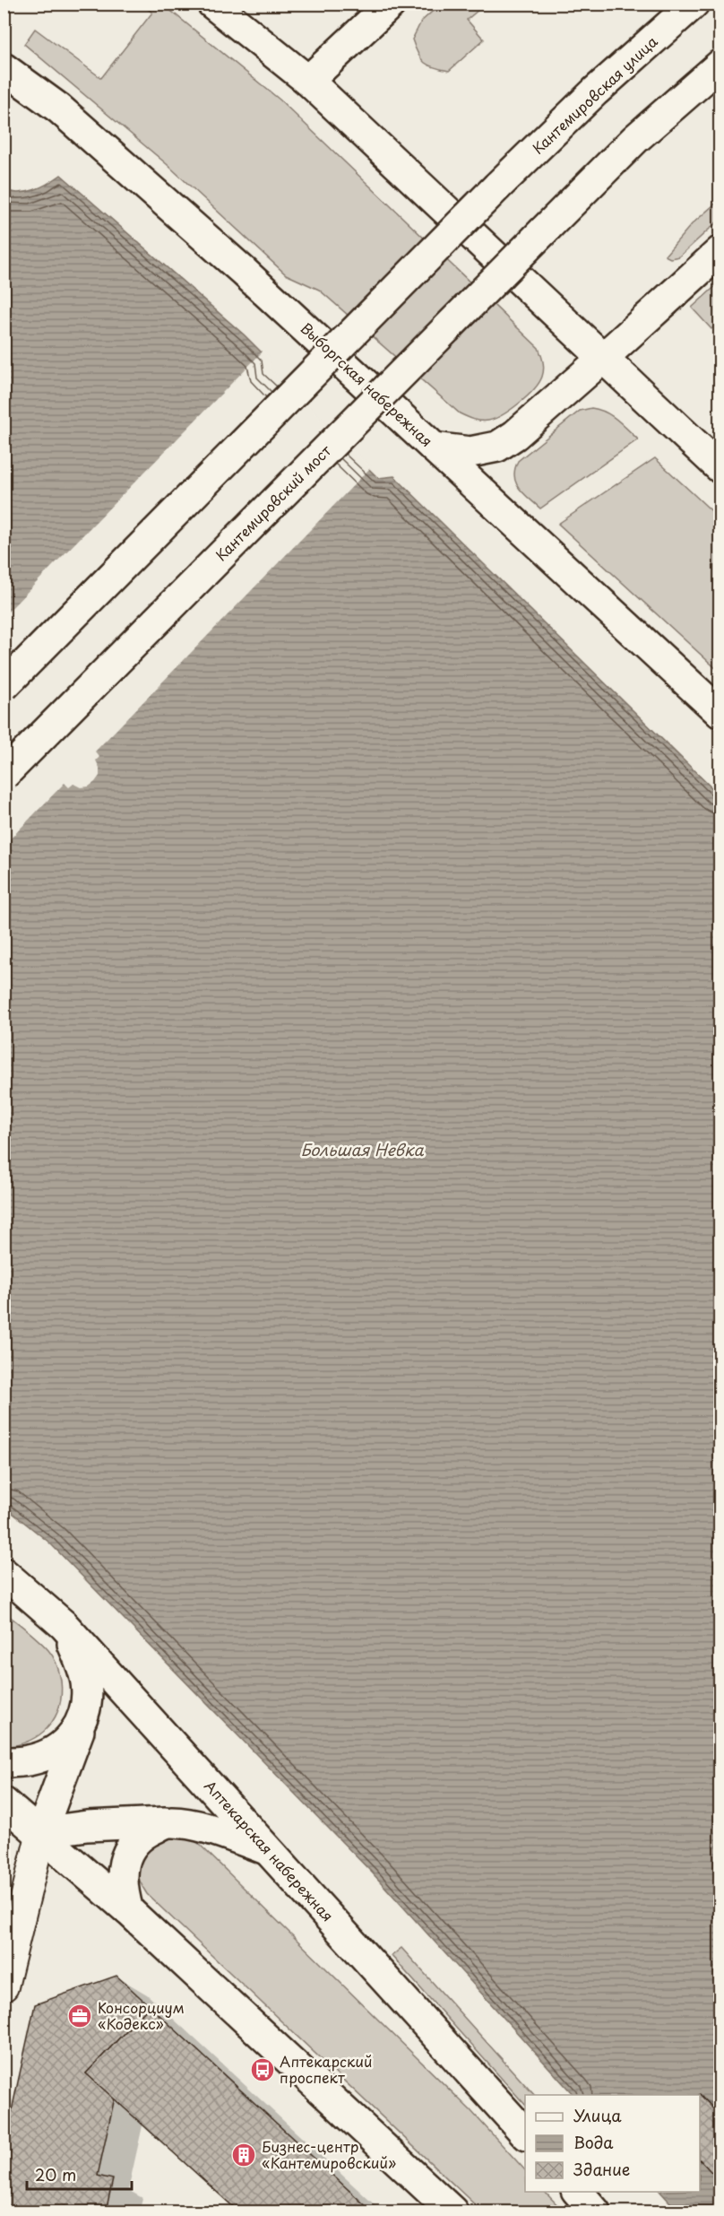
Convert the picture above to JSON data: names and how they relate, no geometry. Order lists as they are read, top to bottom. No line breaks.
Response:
{"streets":{"main road":["Кантемировская улица","Выборгская набережная","Кантемировский мост","Аптекарская набережная"]},"water":["Большая Невка"],"places":{"office":["Консорциум «Кодекс»"],"bus stop":["Аптекарский проспект"],"building":["Бизнес-центр «Кантемировский»"]},"legend":["Улица","Вода","Здание"],"scale_bar":"20 m"}
